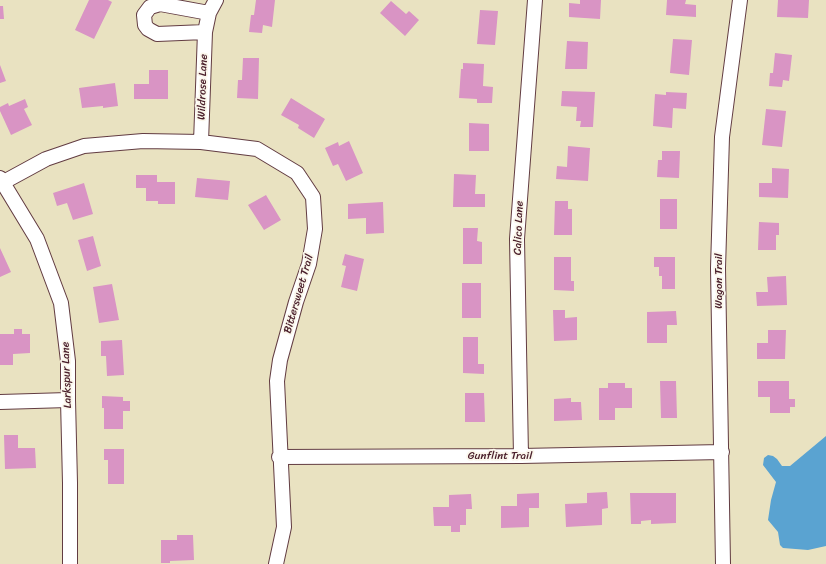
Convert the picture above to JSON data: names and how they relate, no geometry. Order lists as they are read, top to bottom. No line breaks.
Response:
{"streets":{"street":["Wildrose Lane","Calico Lane","Wagon Trail","Bittersweet Trail","Larkspur Lane","Gunflint Trail"]},"crossings":[["Wildrose Lane","Bittersweet Trail"],["Calico Lane","Gunflint Trail"],["Wagon Trail","Gunflint Trail"],["Bittersweet Trail","Larkspur Lane"],["Bittersweet Trail","Gunflint Trail"]]}
